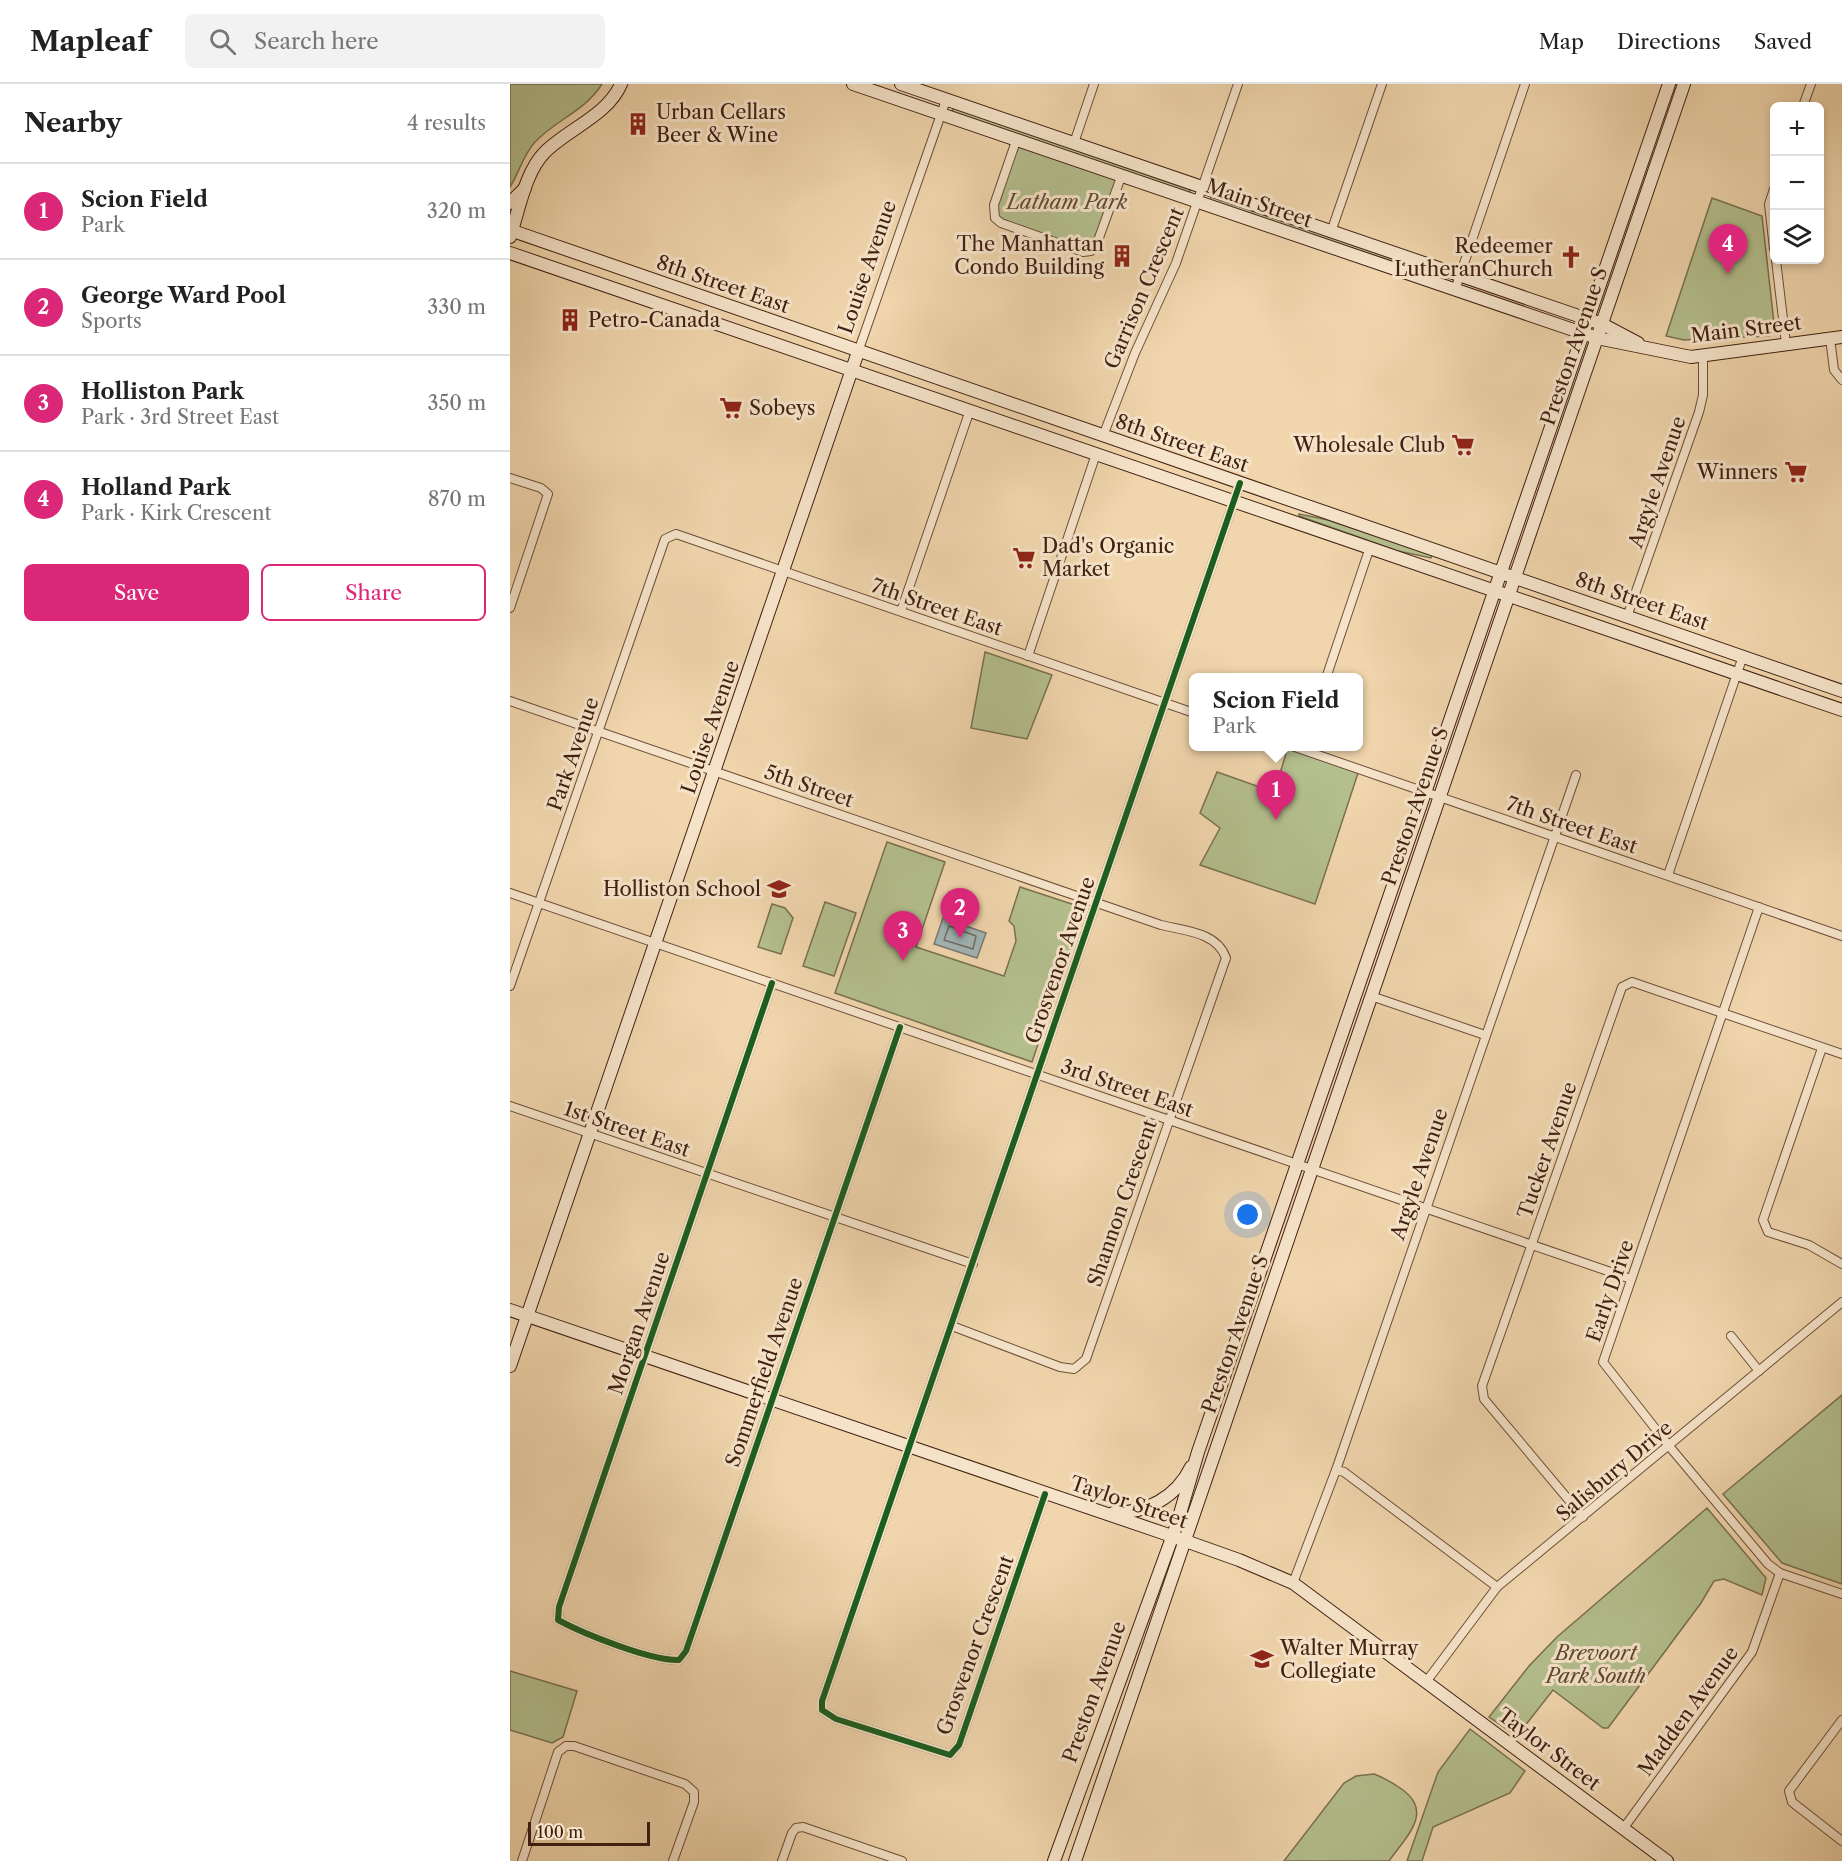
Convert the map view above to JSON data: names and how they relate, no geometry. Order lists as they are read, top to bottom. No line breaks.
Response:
{"streets":{"main road":["Main Street","Louise Avenue","8th Street East","Preston Avenue S","Taylor Street","Preston Avenue"],"street":["Garrison Crescent","Argyle Avenue","7th Street East","Park Avenue","5th Street","Grosvenor Avenue","3rd Street East","1st Street East","Tucker Avenue","Shannon Crescent","Early Drive","Morgan Avenue","Sommerfield Avenue","Salisbury Drive","Grosvenor Crescent","Madden Avenue"]},"crossings":[["Main Street","Louise Avenue"],["Main Street","Garrison Crescent"],["Main Street","Preston Avenue S"],["Main Street","Argyle Avenue"],["Louise Avenue","8th Street East"],["Louise Avenue","7th Street East"],["Louise Avenue","5th Street"],["Louise Avenue","3rd Street East"],["Louise Avenue","1st Street East"],["Louise Avenue","Taylor Street"],["8th Street East","Garrison Crescent"],["8th Street East","Preston Avenue S"],["8th Street East","Argyle Avenue"],["8th Street East","Grosvenor Avenue"],["Preston Avenue S","7th Street East"],["Preston Avenue S","3rd Street East"],["Preston Avenue S","Taylor Street"],["Preston Avenue S","Preston Avenue"],["Argyle Avenue","7th Street East"],["Argyle Avenue","3rd Street East"],["Argyle Avenue","Taylor Street"],["7th Street East","Park Avenue"],["7th Street East","Grosvenor Avenue"],["7th Street East","Early Drive"],["Park Avenue","5th Street"],["Park Avenue","3rd Street East"],["5th Street","Grosvenor Avenue"],["5th Street","Shannon Crescent"],["Grosvenor Avenue","3rd Street East"],["Grosvenor Avenue","1st Street East"],["Grosvenor Avenue","Shannon Crescent"],["Grosvenor Avenue","Taylor Street"],["Grosvenor Avenue","Grosvenor Crescent"],["3rd Street East","Tucker Avenue"],["3rd Street East","Shannon Crescent"],["3rd Street East","Early Drive"],["3rd Street East","Morgan Avenue"],["3rd Street East","Sommerfield Avenue"],["1st Street East","Morgan Avenue"],["1st Street East","Sommerfield Avenue"],["Tucker Avenue","Early Drive"],["Tucker Avenue","Salisbury Drive"],["Early Drive","Salisbury Drive"],["Early Drive","Madden Avenue"],["Morgan Avenue","Sommerfield Avenue"],["Morgan Avenue","Taylor Street"],["Sommerfield Avenue","Taylor Street"],["Salisbury Drive","Taylor Street"],["Taylor Street","Grosvenor Crescent"],["Taylor Street","Preston Avenue"],["Taylor Street","Madden Avenue"]],"parks":["Latham Park","Brevoort Park South"],"places":{"building":["Urban Cellars Beer & Wine","The Manhattan Condo Building","Petro-Canada"],"church":["Redeemer LutheranChurch"],"supermarket":["Sobeys","Wholesale Club","Winners","Dad's Organic Market"],"school or university":["Holliston School","Walter Murray Collegiate"]},"scale_bar":"100 m","page":{"header":"Mapleaf","search":"Search here","nav":["Map","Directions","Saved"],"heading":["Nearby","4 results"],"map_buttons":["+","−"],"list":[{"mark":"1","name":"Scion Field","note":"Park","value":"320 m"},{"mark":"2","name":"George Ward Pool","note":"Sports","value":"330 m"},{"mark":"3","name":"Holliston Park","note":"Park · 3rd Street East","value":"350 m"},{"mark":"4","name":"Holland Park","note":"Park · Kirk Crescent","value":"870 m"}],"pins":["4","1","2","3"],"buttons":["Save","Share"],"popup":["Scion Field","Park"],"scale":"100 m"}}
